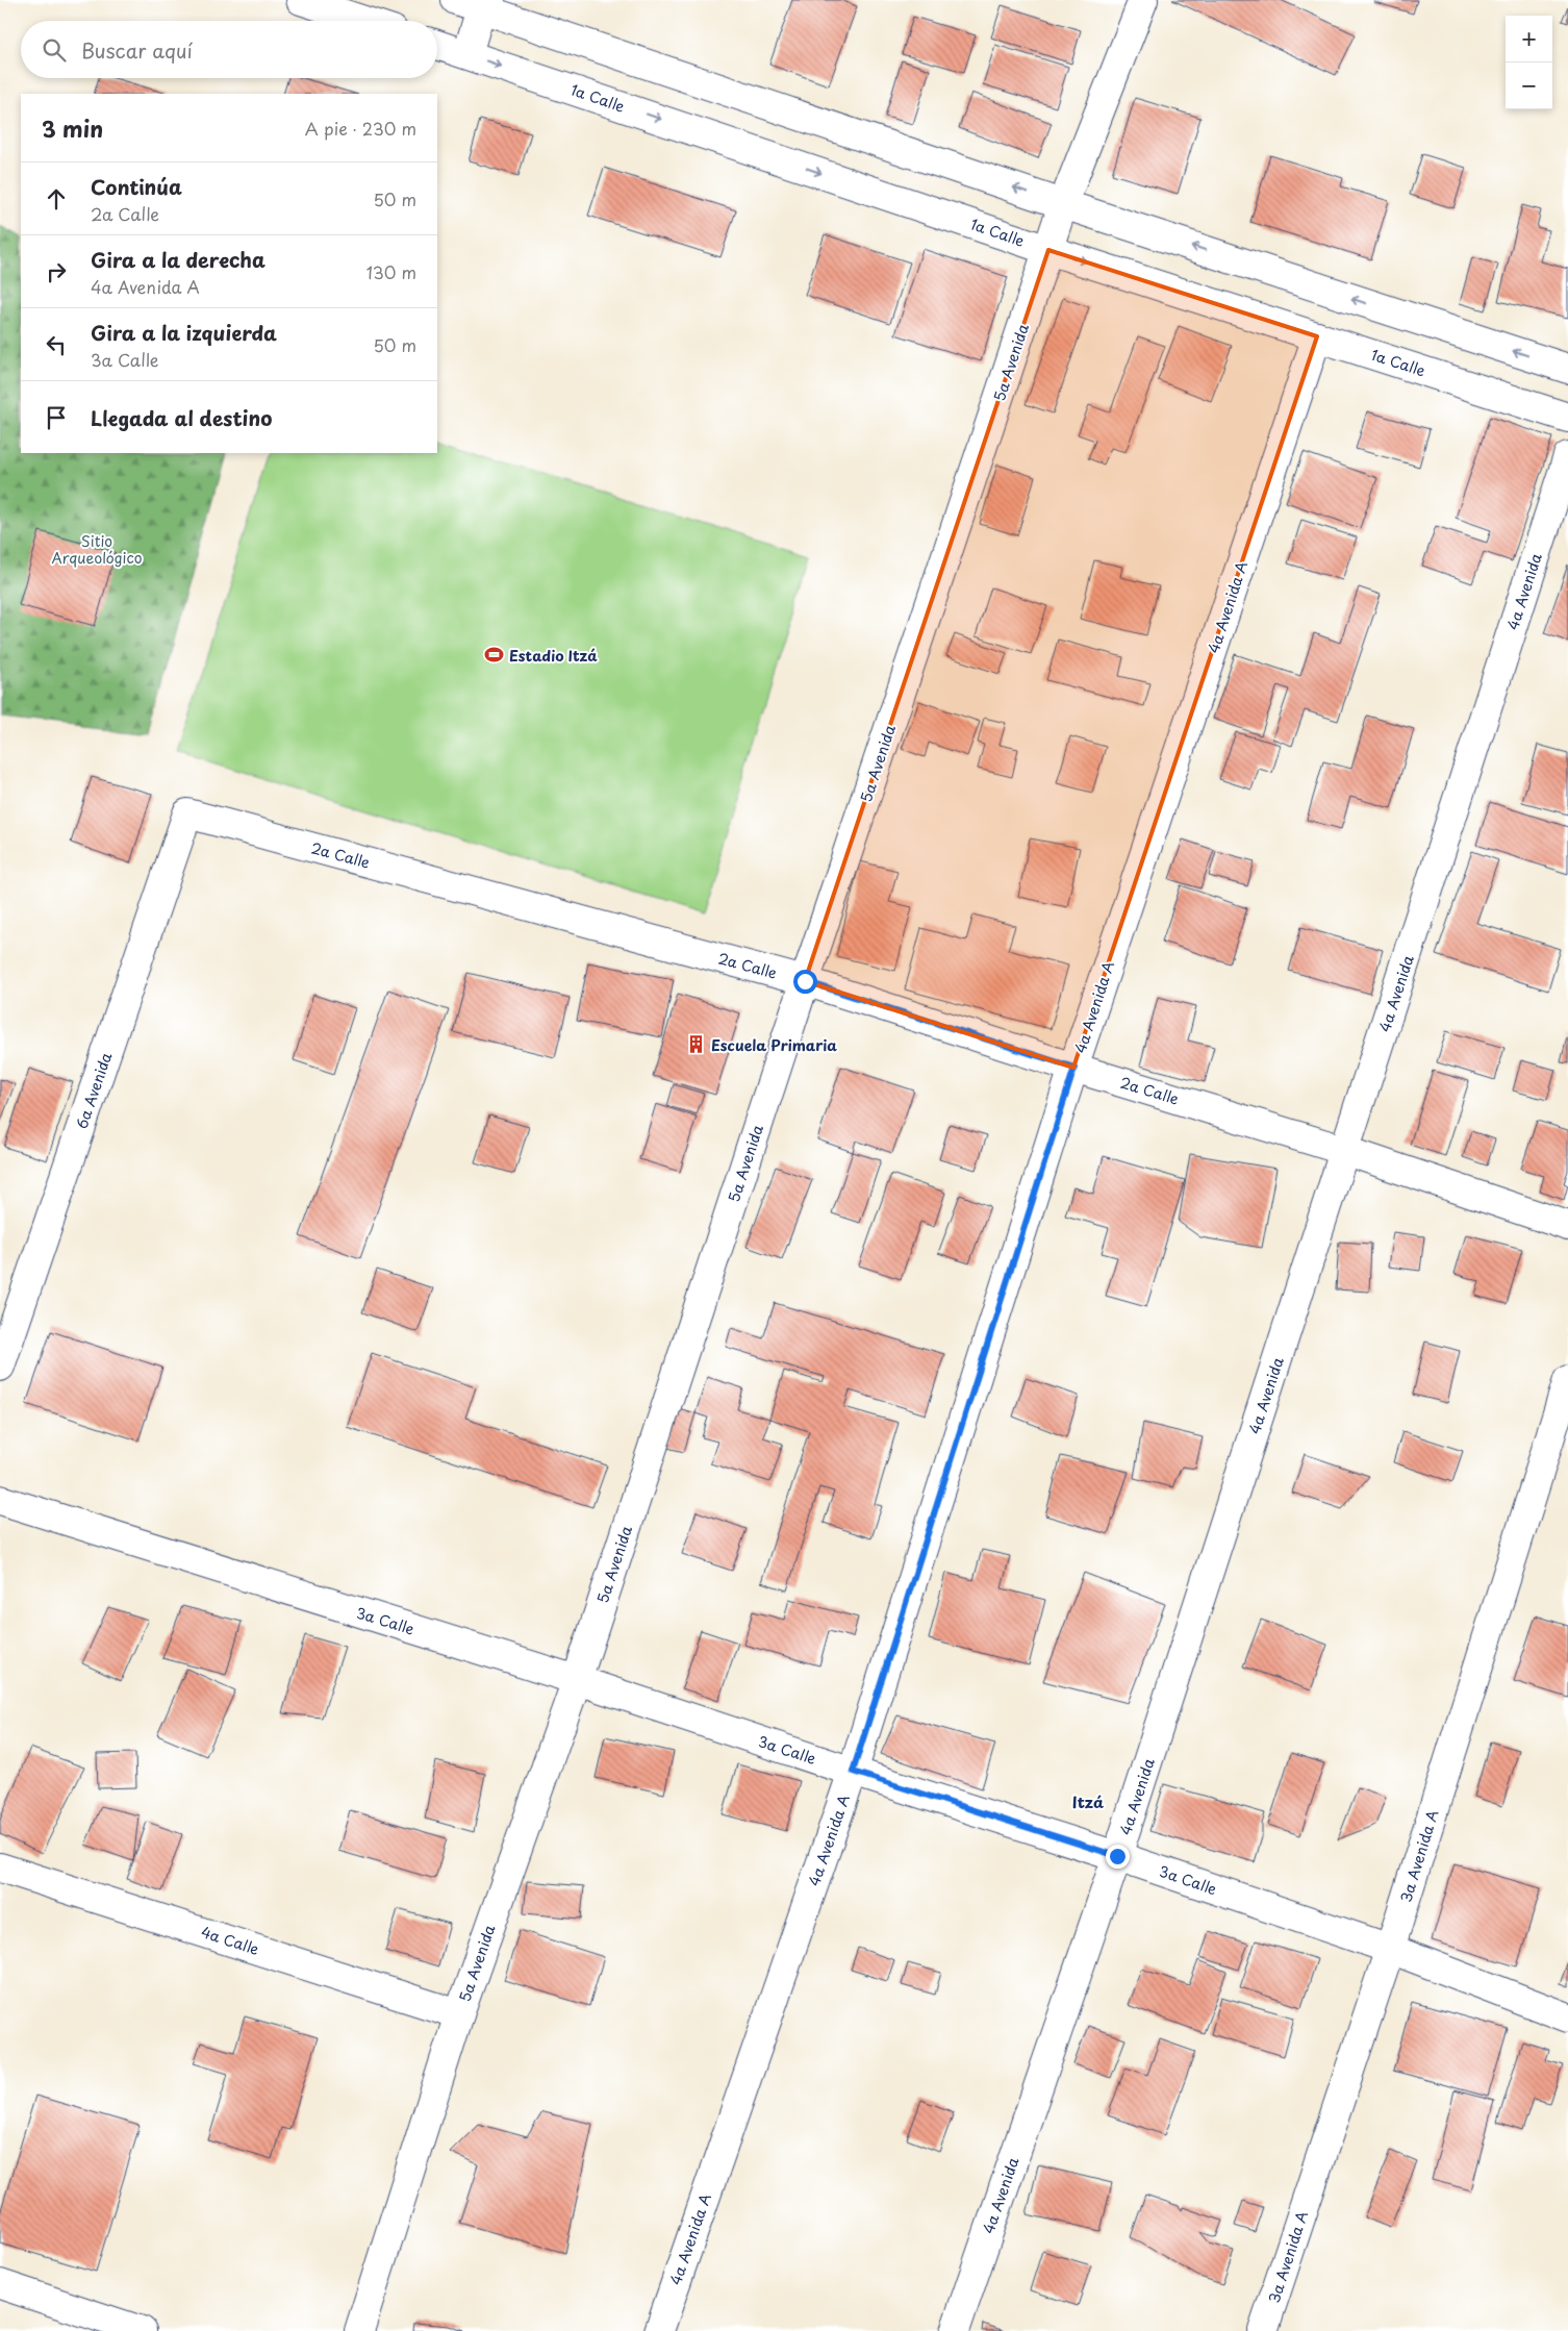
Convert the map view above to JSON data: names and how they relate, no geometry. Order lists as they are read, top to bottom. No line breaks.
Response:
{"streets":{"street":["1a Calle","5a Avenida","4a Avenida","4a Avenida A","2a Calle","6a Avenida","3a Calle","3a Avenida A","4a Calle"]},"crossings":[["1a Calle","5a Avenida"],["1a Calle","4a Avenida A"],["5a Avenida","2a Calle"],["5a Avenida","3a Calle"],["5a Avenida","4a Calle"],["4a Avenida","2a Calle"],["4a Avenida","3a Calle"],["4a Avenida A","2a Calle"],["4a Avenida A","3a Calle"],["2a Calle","6a Avenida"],["3a Calle","3a Avenida A"]],"districts":["Itzá"],"parks":["Sitio Arqueológico"],"places":{"sports":["Estadio Itzá"],"building":["Escuela Primaria"]},"page":{"map_buttons":["+","−"],"search":"Buscar aquí","heading":["3 min","A pie · 230 m"],"list":[["Continúa","2a Calle","50 m"],["Gira a la derecha","4a Avenida A","130 m"],["Gira a la izquierda","3a Calle","50 m"],"Llegada al destino"]}}
